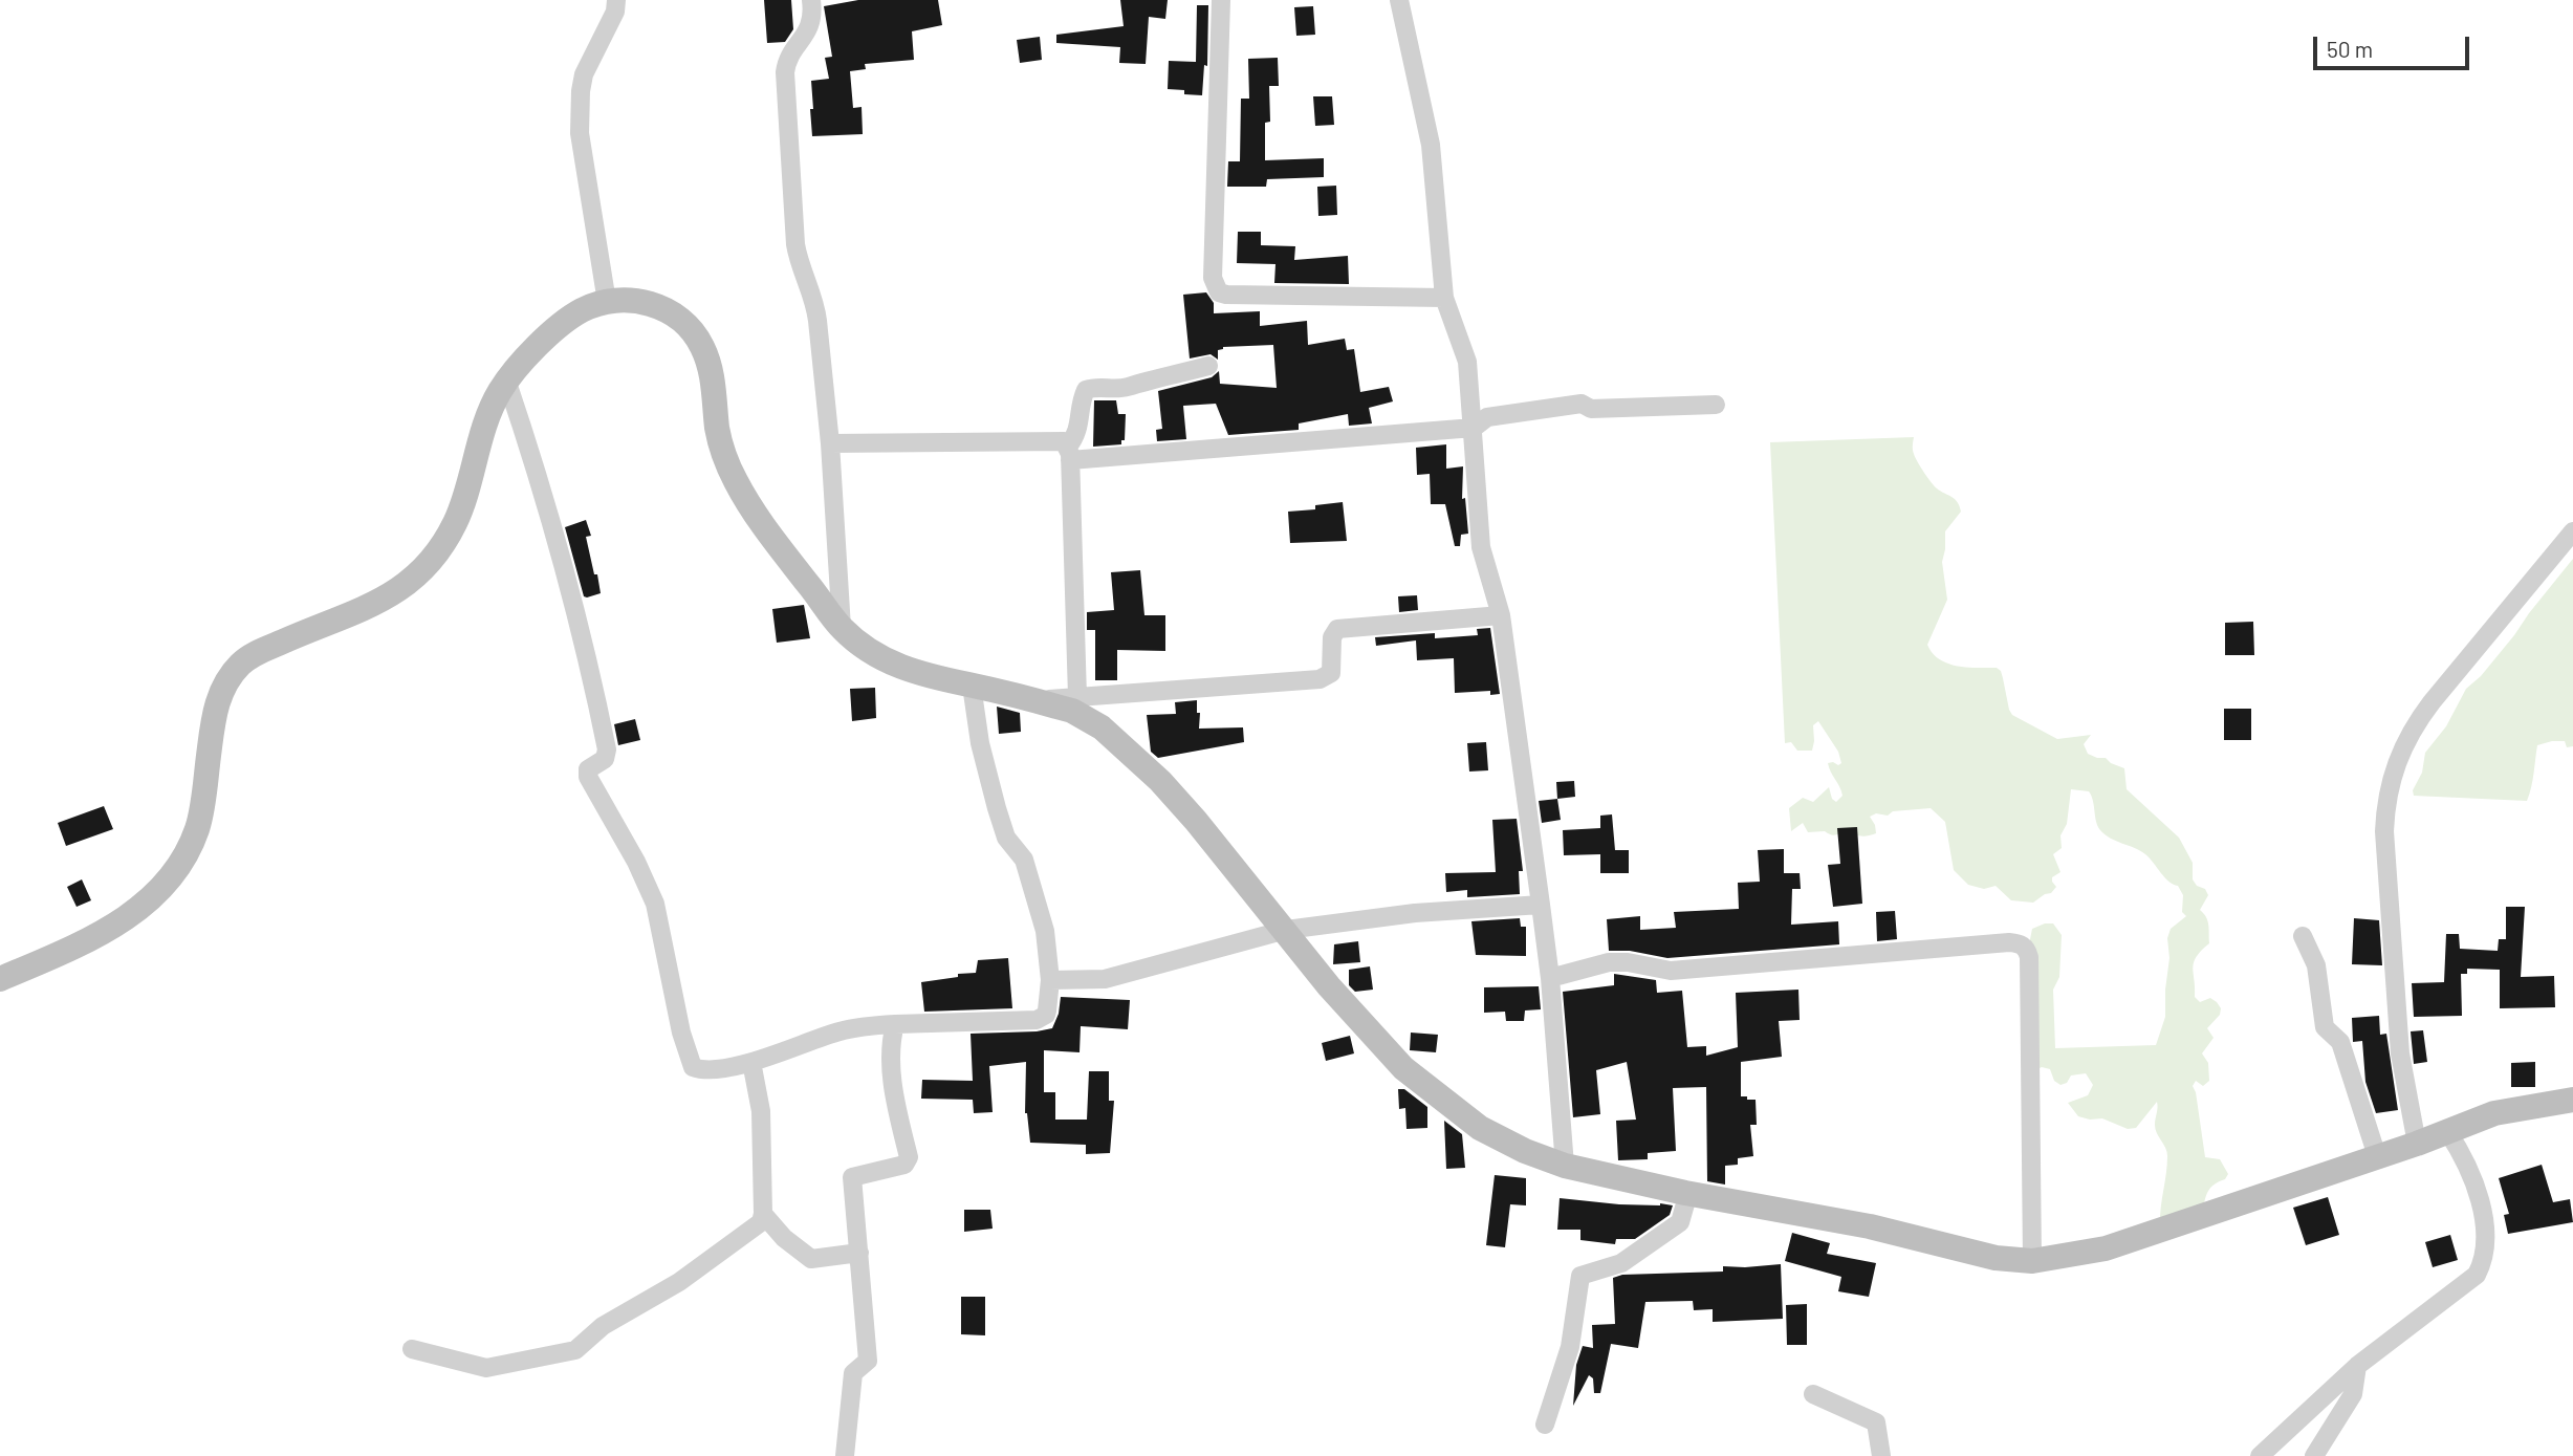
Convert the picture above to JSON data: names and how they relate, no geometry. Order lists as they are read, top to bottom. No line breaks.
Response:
{"scale_bar":"50 m"}
